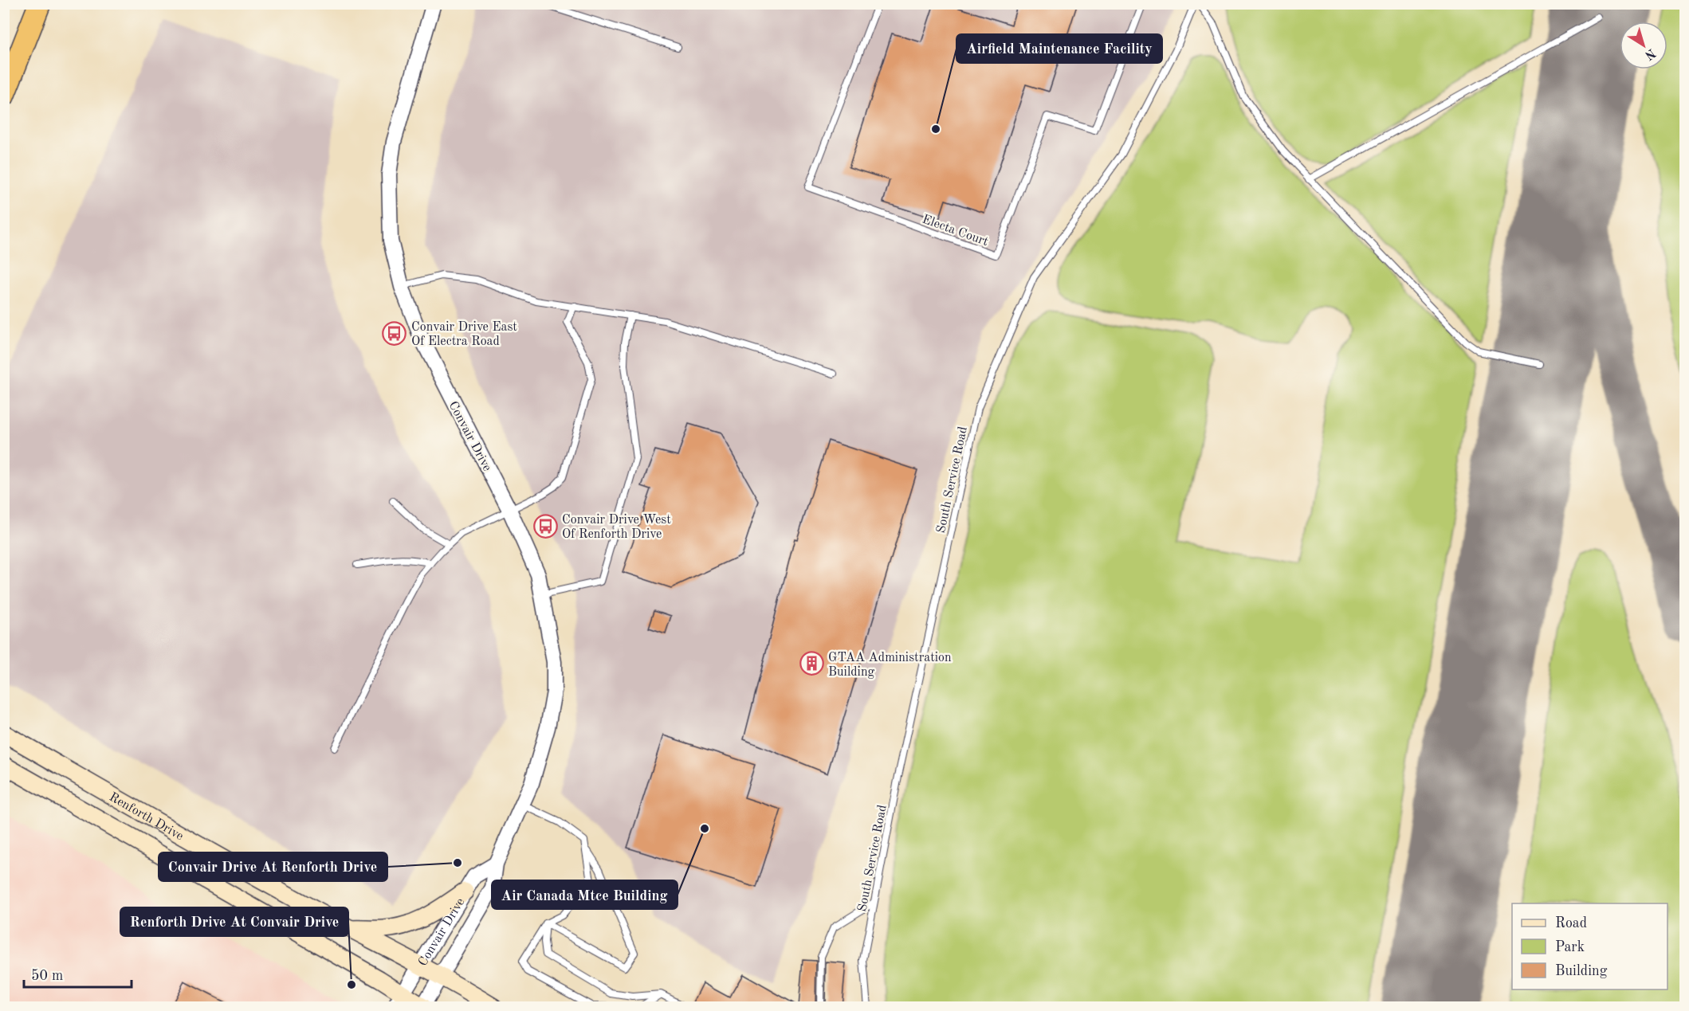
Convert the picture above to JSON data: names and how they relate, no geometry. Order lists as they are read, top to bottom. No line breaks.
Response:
{"streets":{"main road":["Renforth Drive"],"street":["Convair Drive"],"lane":["Electa Court","South Service Road"]},"crossings":[["Convair Drive","Renforth Drive"]],"places":{"other":["Airfield Maintenance Facility","Air Canada Mtce Building","Convair Drive At Renforth Drive","Renforth Drive At Convair Drive"],"bus stop":["Convair Drive East Of Electra Road","Convair Drive West Of Renforth Drive"],"building":["GTAA Administration Building"]},"legend":["Road","Park","Building"],"scale_bar":"50 m","north":"bottom right"}
